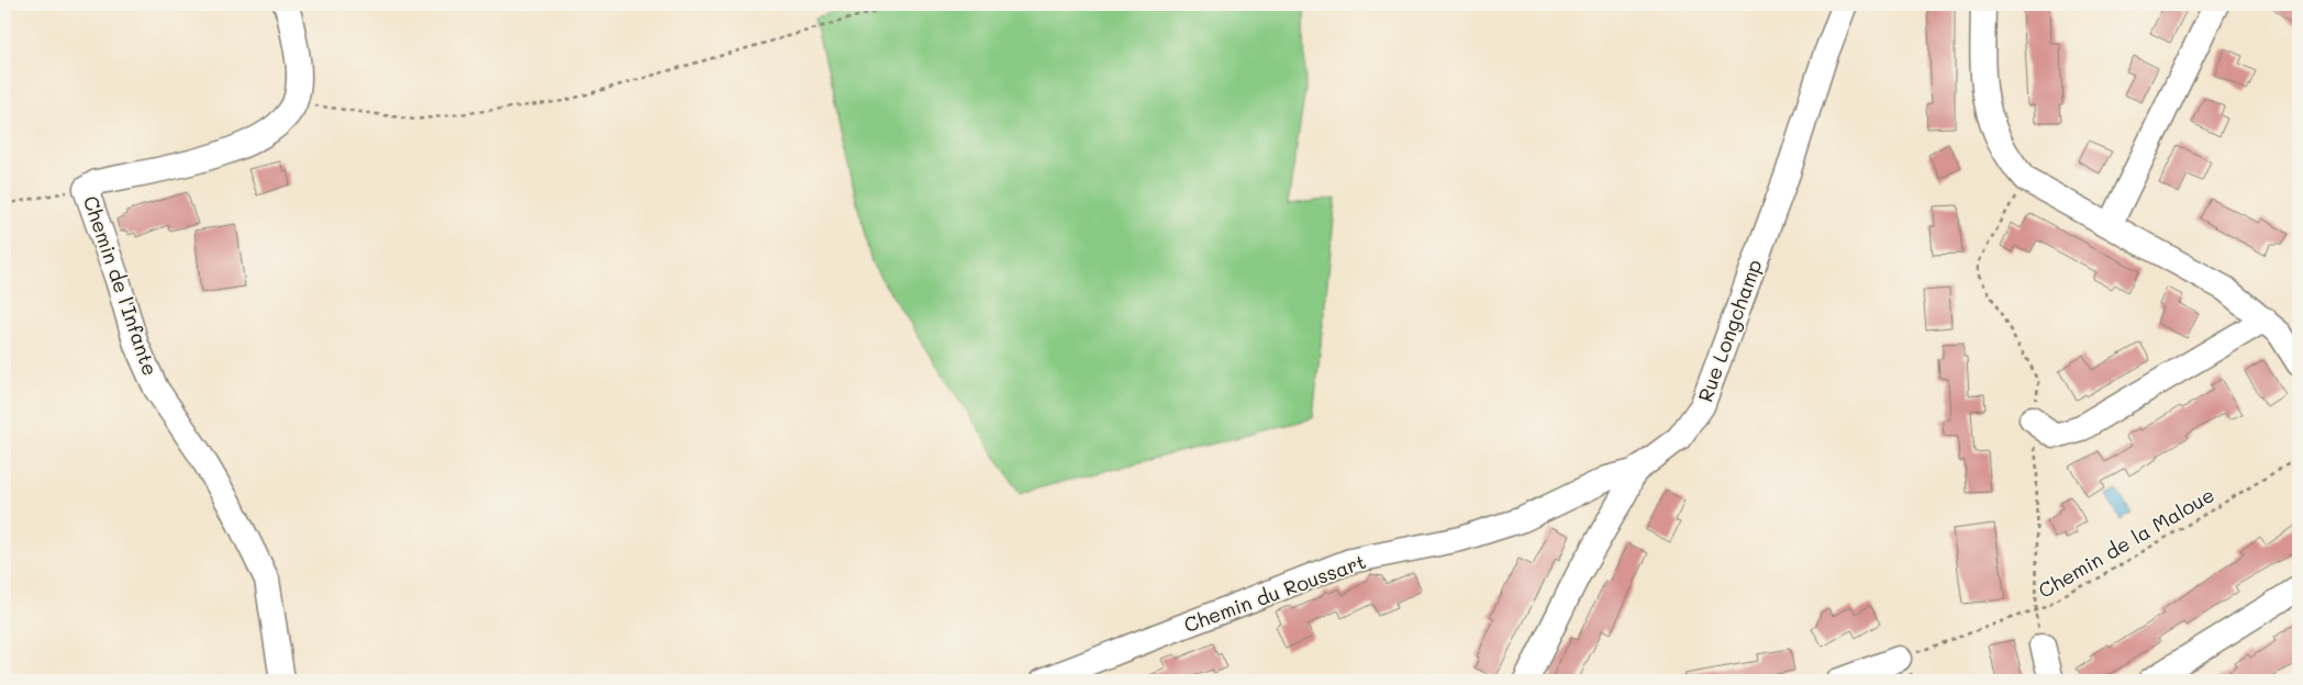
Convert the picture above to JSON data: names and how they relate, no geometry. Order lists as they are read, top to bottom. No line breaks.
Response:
{"streets":{"street":["Chemin de l'Infante","Rue Longchamp","Chemin du Roussart"],"path":["Chemin de la Maloue"]},"crossings":[["Rue Longchamp","Chemin du Roussart"]]}
